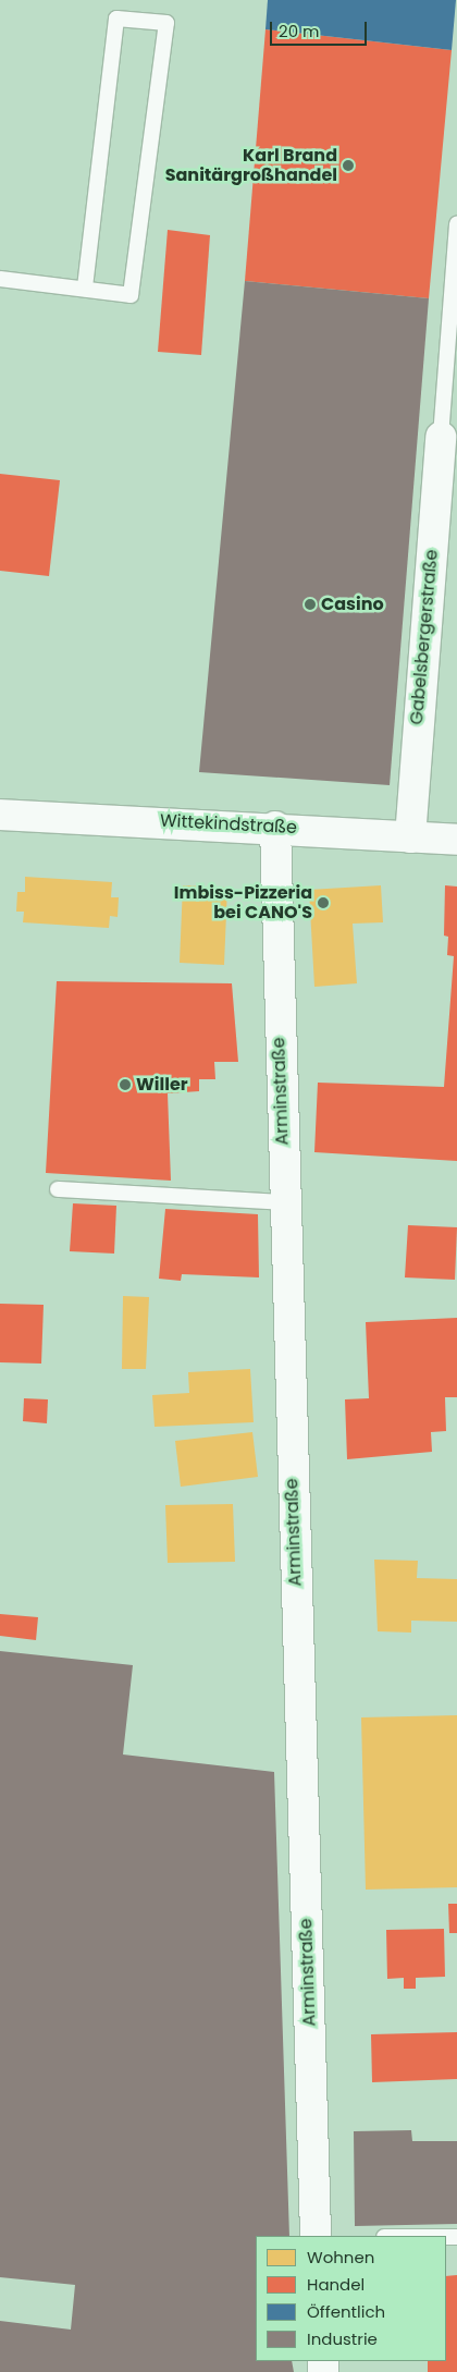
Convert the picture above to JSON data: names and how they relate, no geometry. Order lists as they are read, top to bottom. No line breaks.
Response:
{"streets":{"street":["Gabelsbergerstraße","Wittekindstraße","Arminstraße"]},"crossings":[["Gabelsbergerstraße","Wittekindstraße"],["Wittekindstraße","Arminstraße"]],"places":["Karl Brand Sanitärgroßhandel","Casino","Imbiss-Pizzeria bei CANO'S","Willer"],"legend":["Wohnen","Handel","Öffentlich","Industrie"],"scale_bar":"20 m"}
